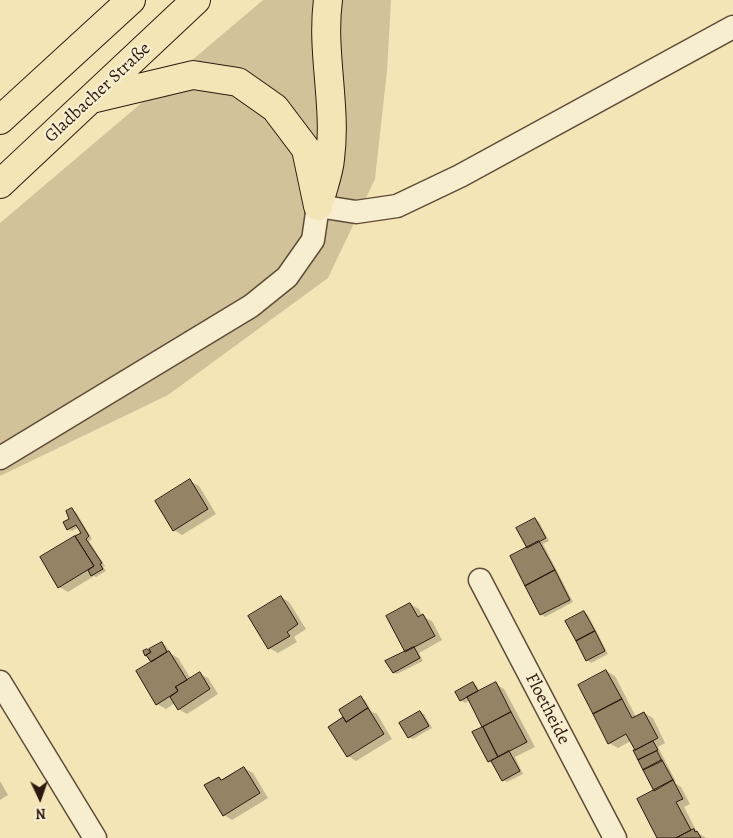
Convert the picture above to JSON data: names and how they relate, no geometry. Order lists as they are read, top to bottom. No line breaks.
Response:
{"streets":{"main road":["Gladbacher Straße"],"street":["Floetheide"]},"north":"bottom"}
